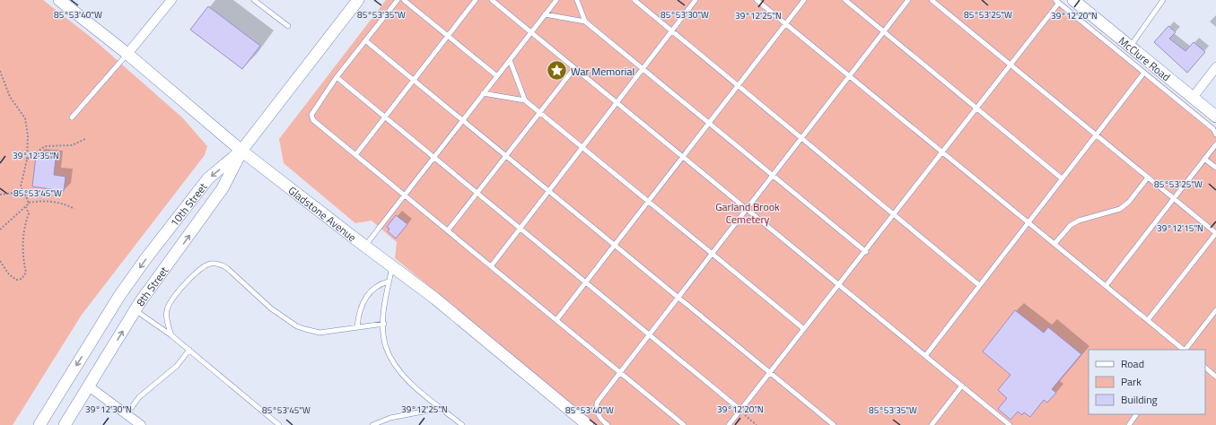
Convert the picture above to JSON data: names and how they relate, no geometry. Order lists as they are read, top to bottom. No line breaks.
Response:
{"streets":{"street":["McClure Road","10th Street","Gladstone Avenue","8th Street"]},"crossings":[["10th Street","Gladstone Avenue"],["10th Street","8th Street"],["Gladstone Avenue","8th Street"]],"one_way":["10th Street","8th Street"],"parks":["Garland Brook Cemetery"],"places":{"place":["War Memorial"]},"legend":["Road","Park","Building"],"coordinates":["85°53'30\"W","85°53'40\"W","85°53'35\"W","85°53'25\"W","39°12'25\"N","39°12'20\"N","39°12'35\"N","85°53'45\"W","39°12'15\"N","39°12'30\"N"]}
